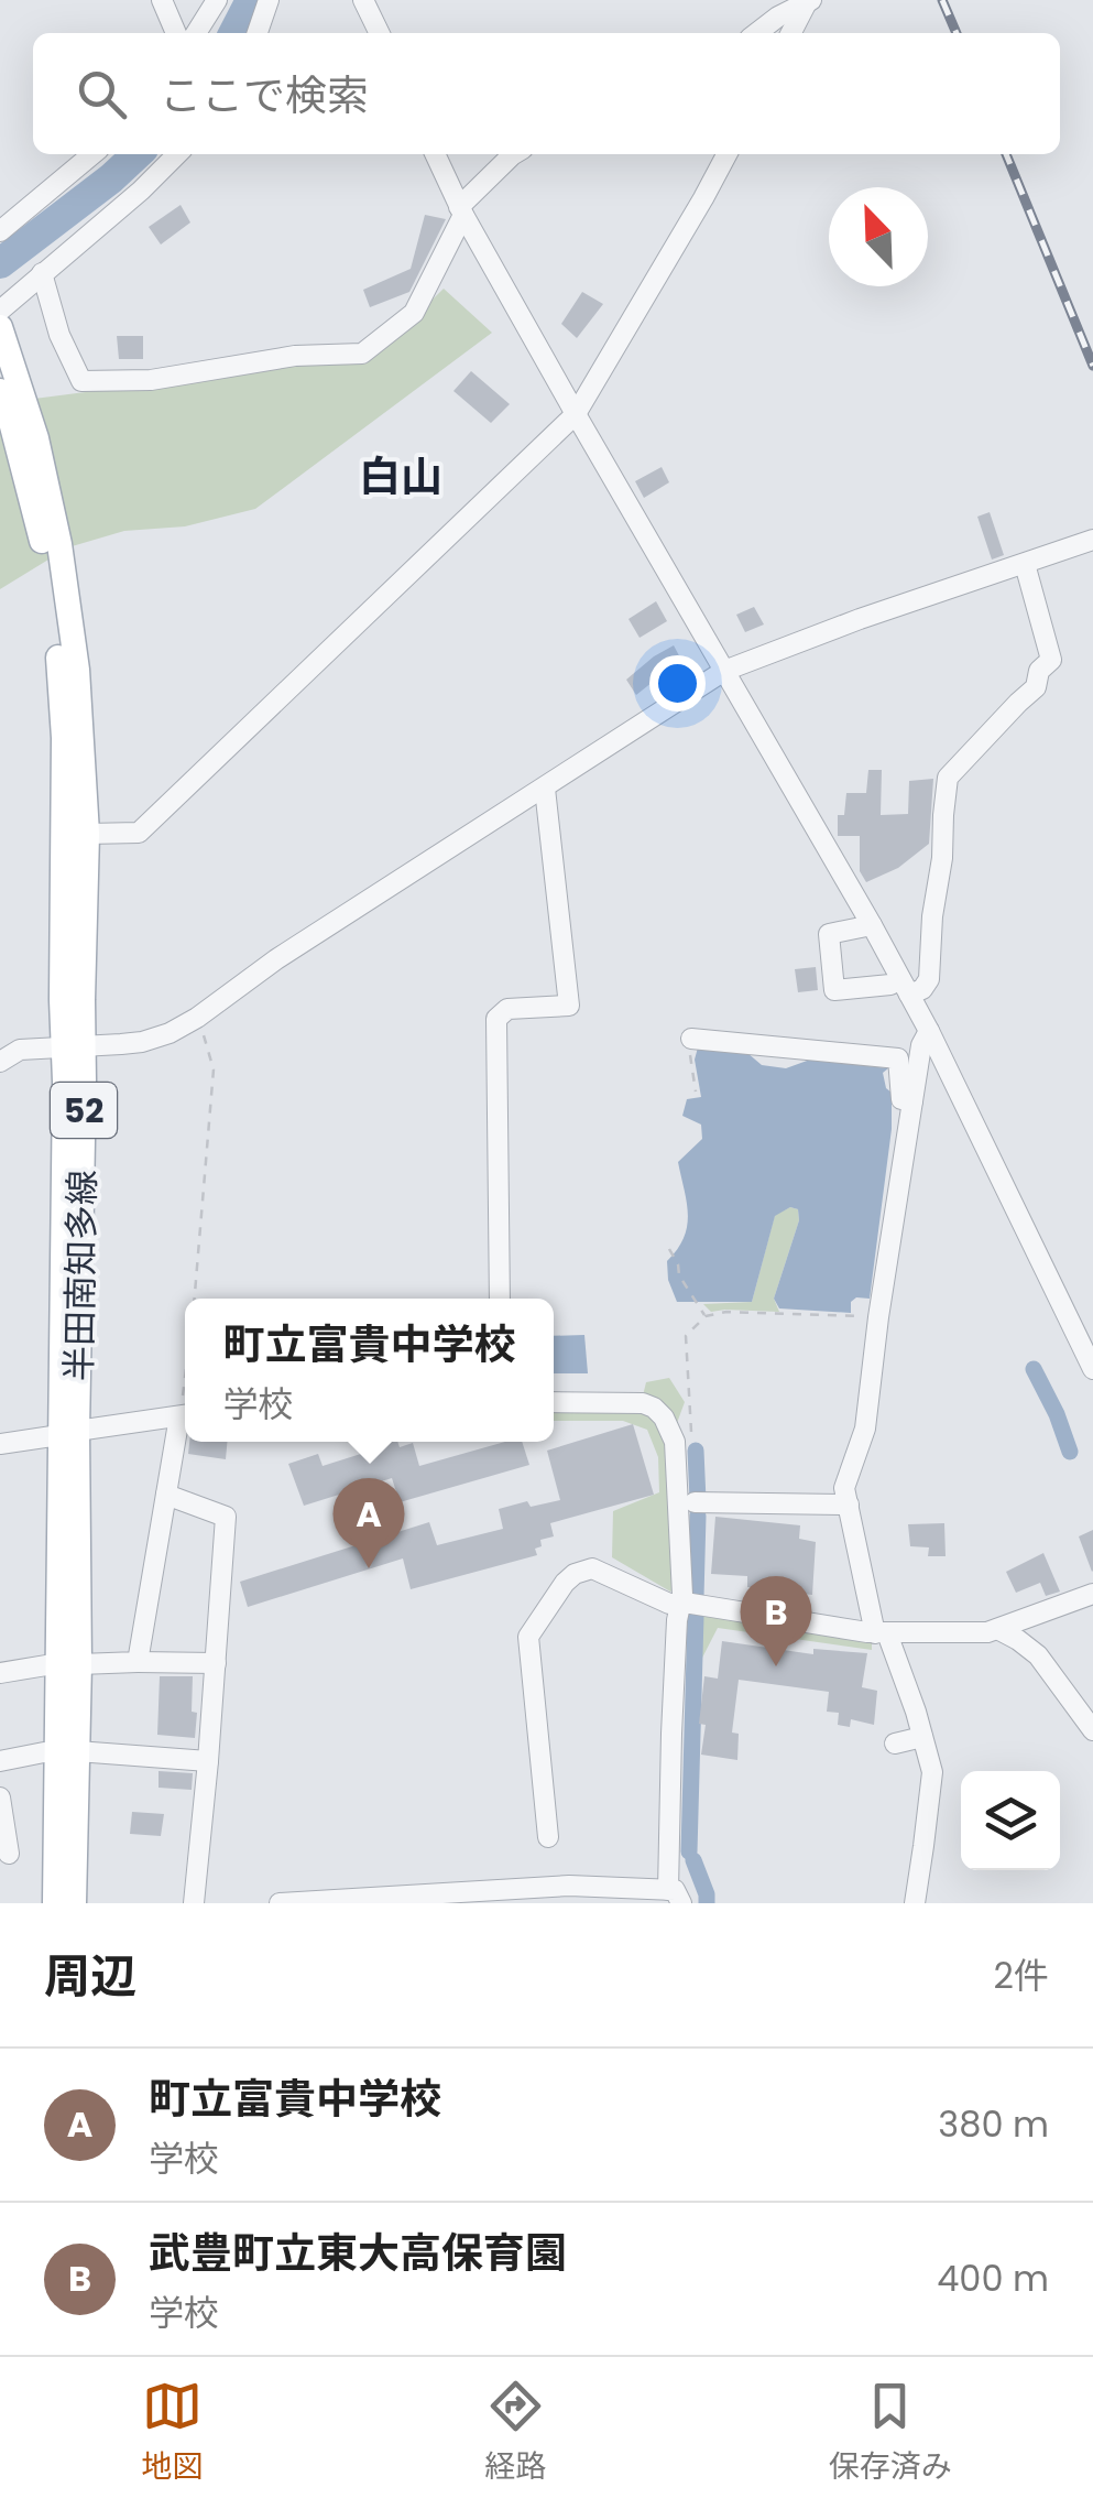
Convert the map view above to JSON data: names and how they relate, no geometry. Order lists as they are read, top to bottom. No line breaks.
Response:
{"streets":{"main road":["52","半田南知多線"]},"districts":["白山"],"north":"top left","page":{"search":"ここで検索","popup":["町立富貴中学校","学校"],"pins":["A","B"],"heading":["周辺","2件"],"list":[{"mark":"A","name":"町立富貴中学校","note":"学校","value":"380 m"},{"mark":"B","name":"武豊町立東大高保育園","note":"学校","value":"400 m"}],"nav":["地図","経路","保存済み"]}}
